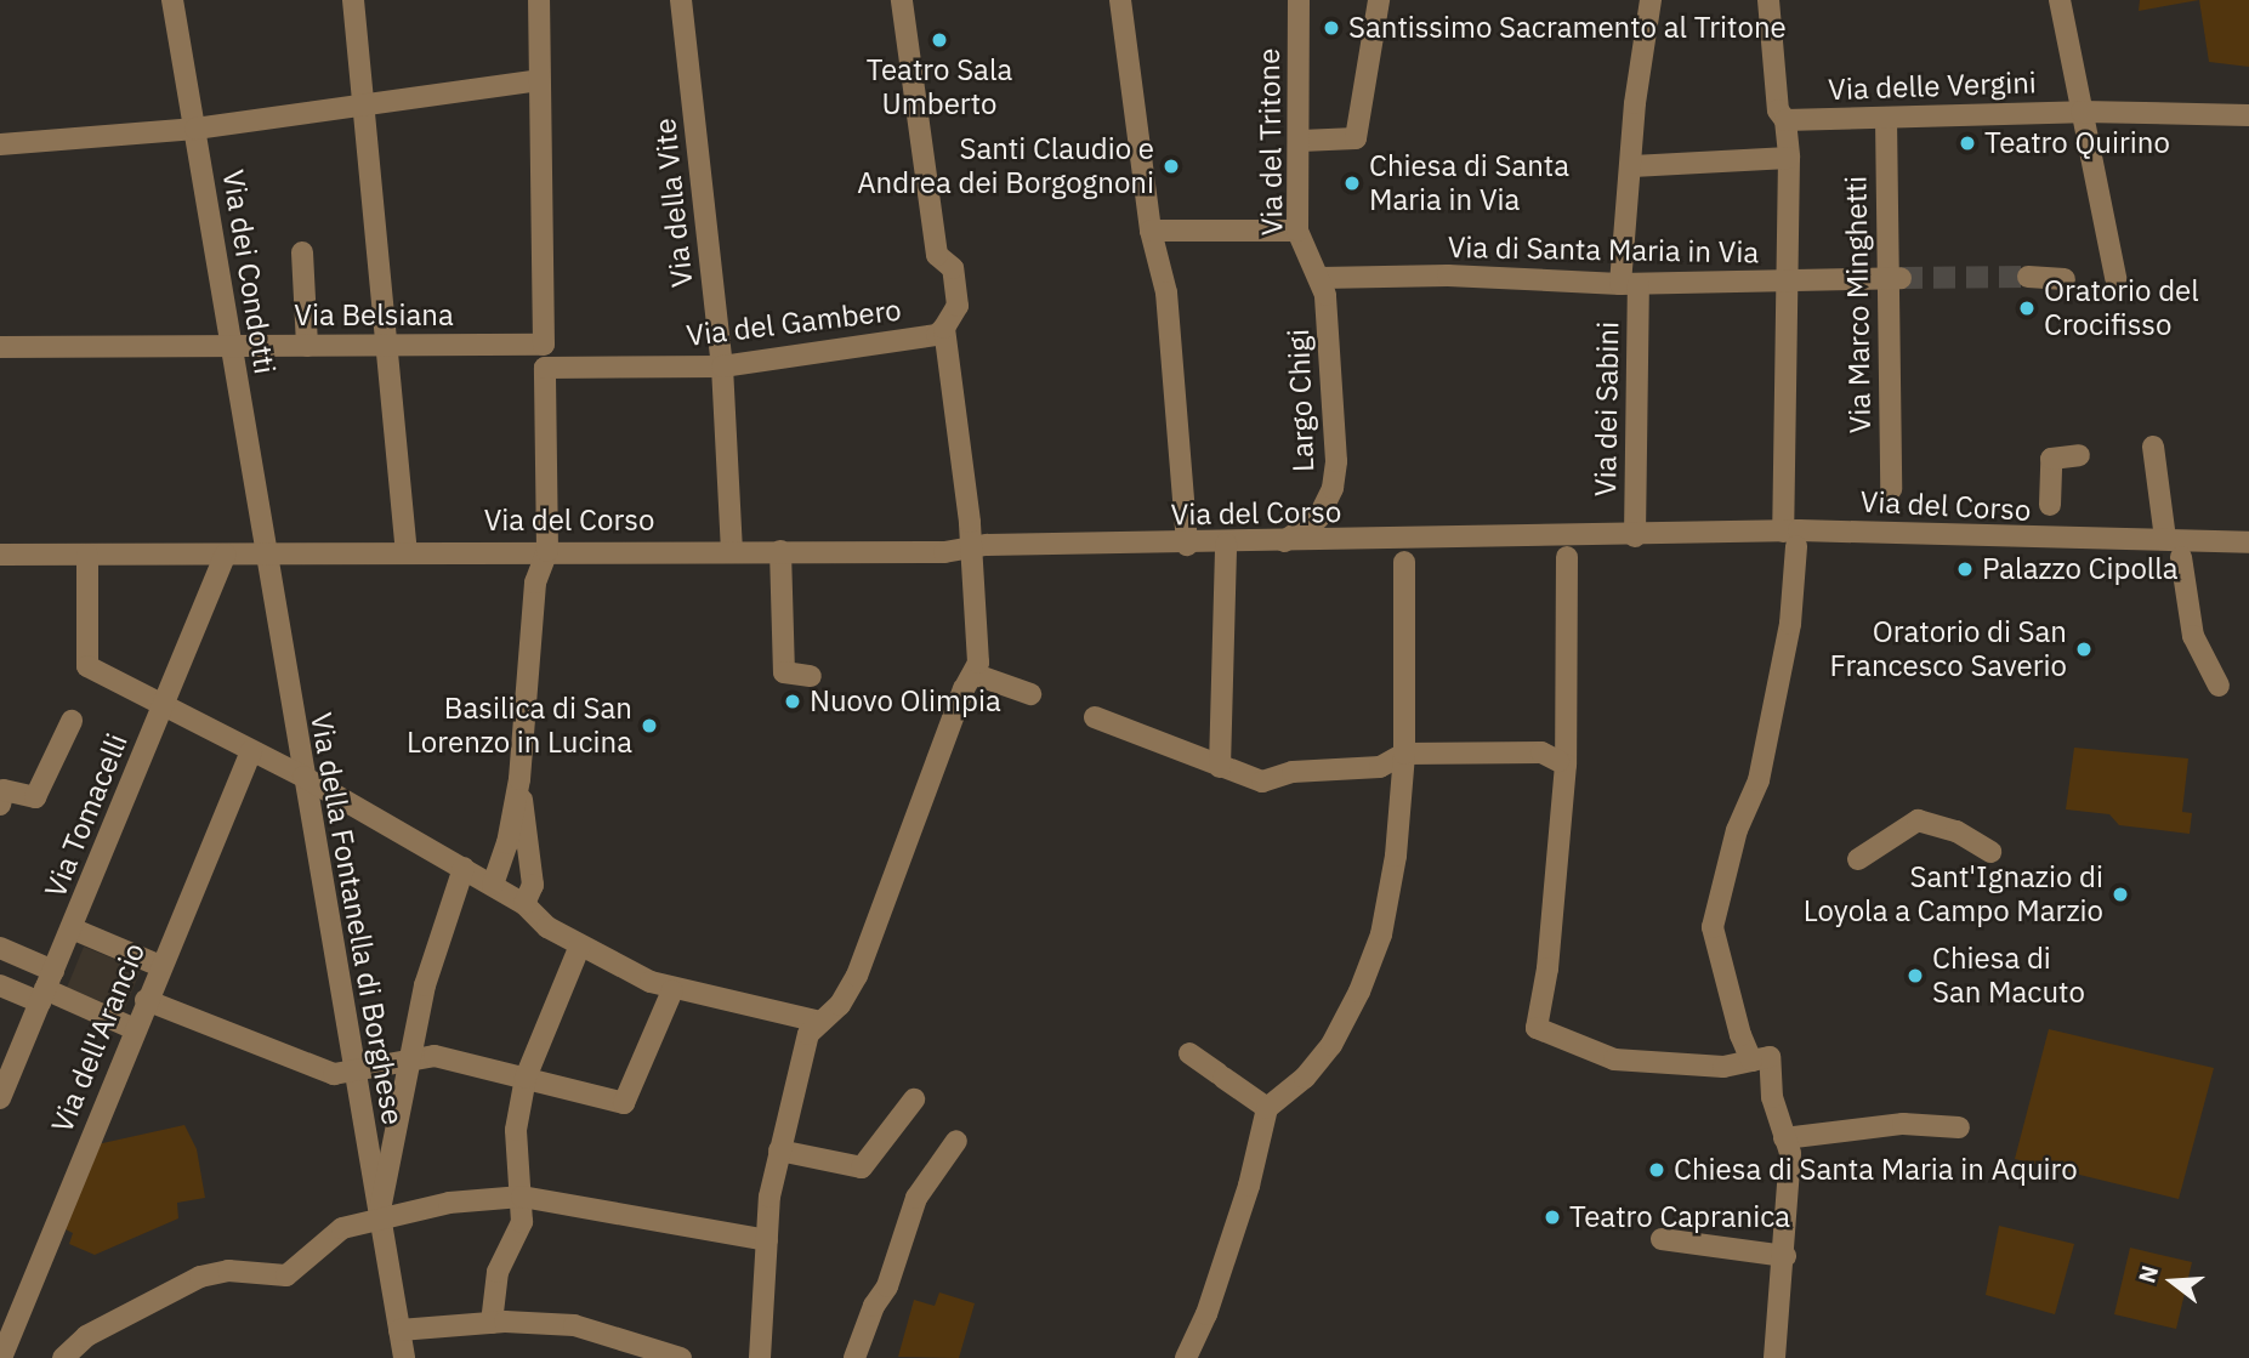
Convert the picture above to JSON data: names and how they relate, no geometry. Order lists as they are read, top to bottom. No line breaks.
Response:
{"streets":{"street":["Via delle Vergini","Via del Tritone","Via della Vite","Via di Santa Maria in Via","Via dei Condotti","Via Marco Minghetti","Via Belsiana","Via del Gambero","Largo Chigi","Via dei Sabini","Via del Corso","Via Tomacelli","Via della Fontanella di Borghese","Via dell'Arancio"]},"crossings":[["Via delle Vergini","Via Marco Minghetti"],["Via del Tritone","Via di Santa Maria in Via"],["Via del Tritone","Largo Chigi"],["Via della Vite","Via del Gambero"],["Via della Vite","Via del Corso"],["Via di Santa Maria in Via","Via Marco Minghetti"],["Via di Santa Maria in Via","Largo Chigi"],["Via di Santa Maria in Via","Via dei Sabini"],["Via dei Condotti","Via Belsiana"],["Via dei Condotti","Via del Corso"],["Via dei Condotti","Via della Fontanella di Borghese"],["Via del Gambero","Via del Corso"],["Largo Chigi","Via del Corso"],["Via dei Sabini","Via del Corso"],["Via del Corso","Via Tomacelli"]],"places":["Santissimo Sacramento al Tritone","Teatro Sala Umberto","Teatro Quirino","Santi Claudio e Andrea dei Borgognoni","Chiesa di Santa Maria in Via","Oratorio del Crocifisso","Palazzo Cipolla","Oratorio di San Francesco Saverio","Nuovo Olimpia","Basilica di San Lorenzo in Lucina","Sant'Ignazio di Loyola a Campo Marzio","Chiesa di San Macuto","Chiesa di Santa Maria in Aquiro","Teatro Capranica"],"north":"left"}
